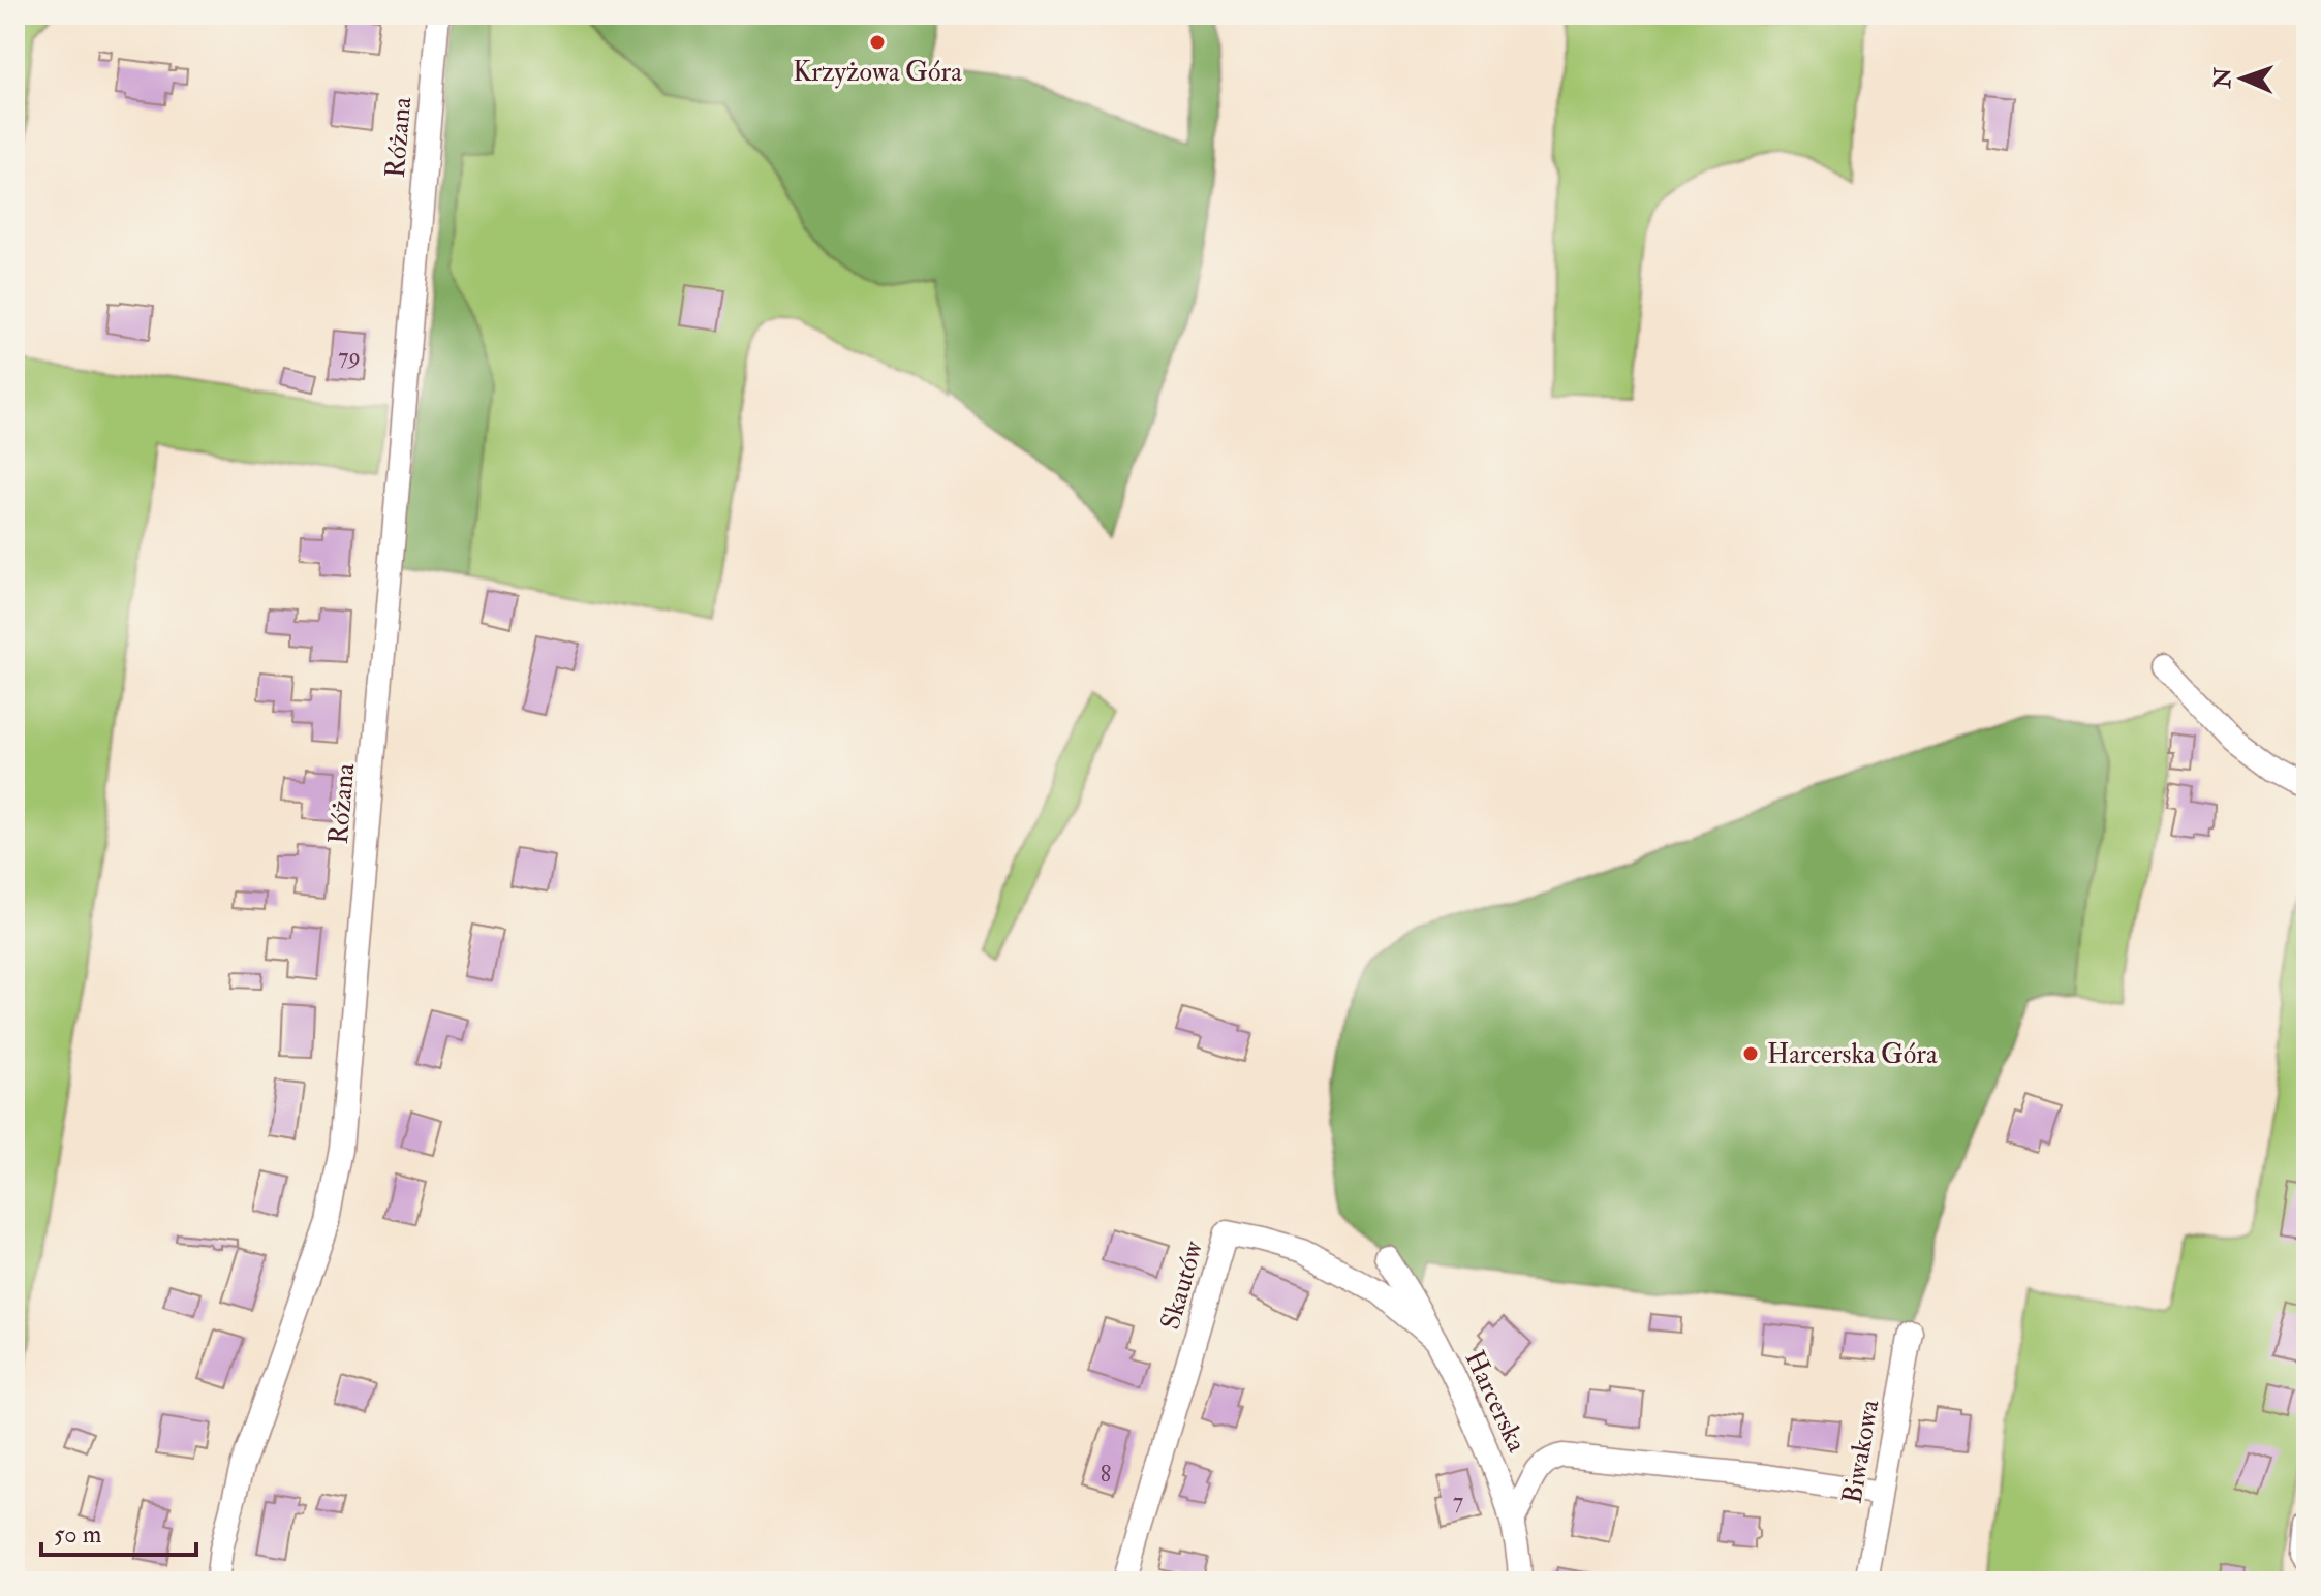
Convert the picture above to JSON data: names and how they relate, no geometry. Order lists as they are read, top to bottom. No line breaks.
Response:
{"streets":{"street":["Różana","Skautów","Harcerska","Biwakowa"]},"crossings":[["Skautów","Harcerska"]],"places":["Krzyżowa Góra","Harcerska Góra"],"house_numbers":["79","8","7"],"scale_bar":"50 m","north":"left"}
